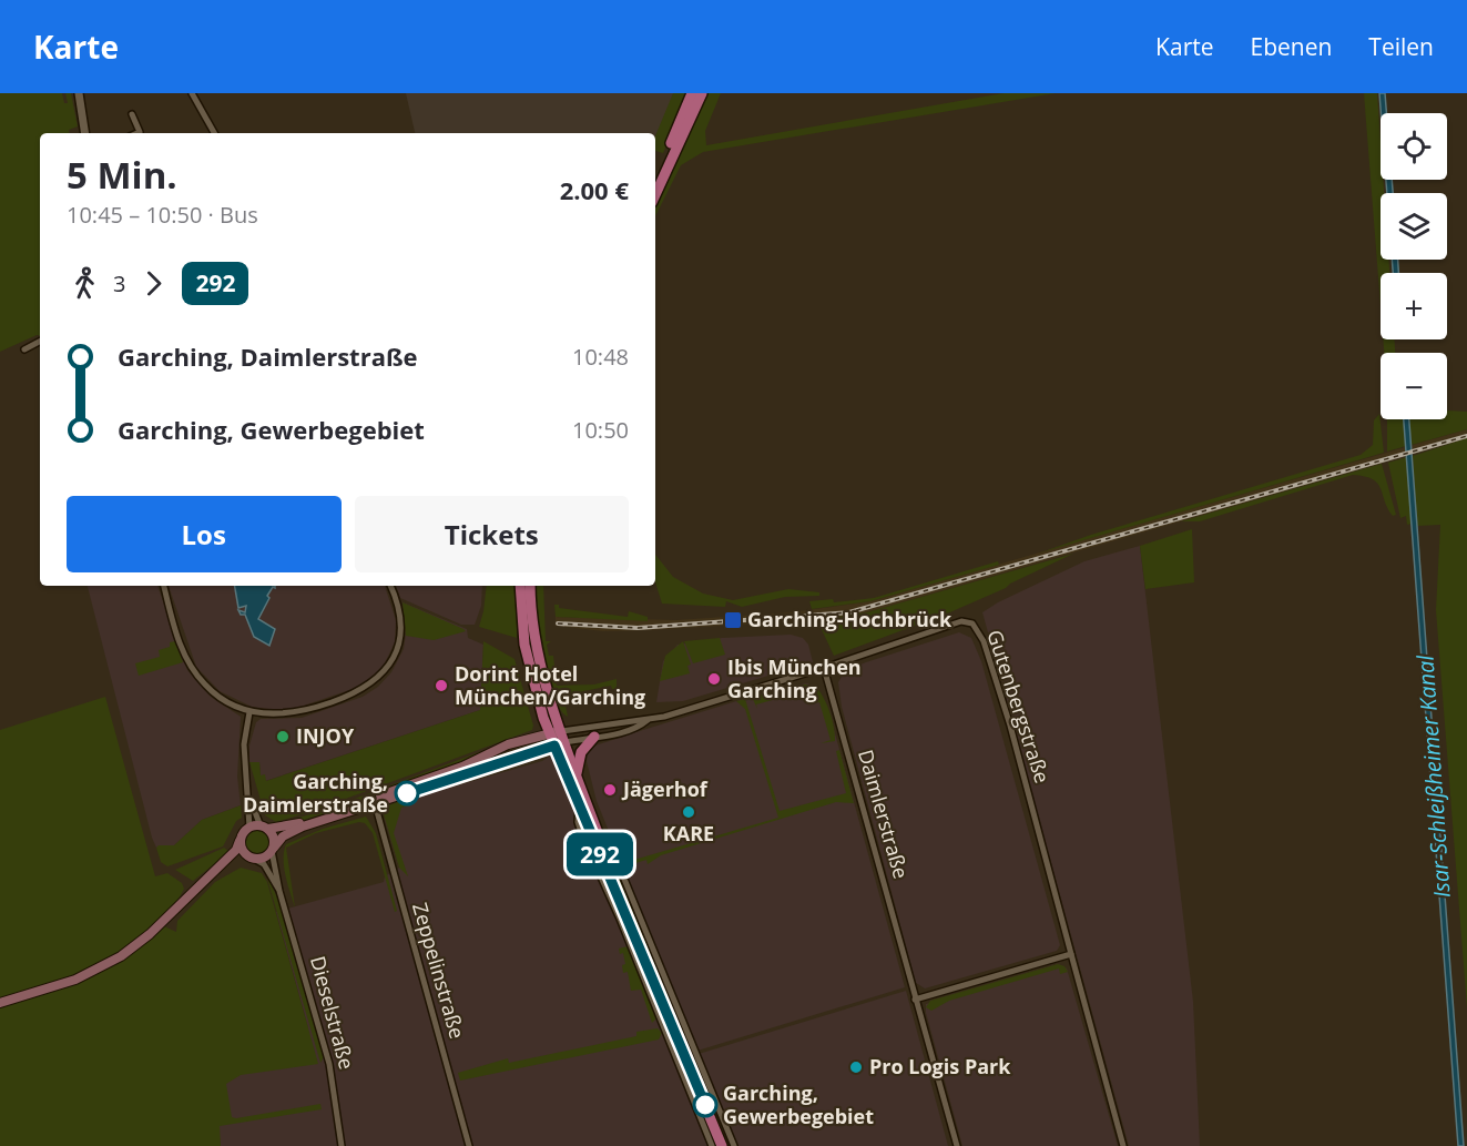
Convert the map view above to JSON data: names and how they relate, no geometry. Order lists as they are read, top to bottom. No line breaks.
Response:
{"streets":{"street":["Gutenbergstraße","Daimlerstraße","Zeppelinstraße","Dieselstraße"]},"crossings":[["Gutenbergstraße","Daimlerstraße"]],"water":["Isar-Schleißheimer Kanal"],"places":{"transit":["Garching-Hochbrück"],"other":["Ibis München Garching","Dorint Hotel München/Garching","INJOY","Jägerhof","Garching, Daimlerstraße","KARE","Pro Logis Park","Garching, Gewerbegebiet"]},"lines":["bus line 292"],"page":{"header":"Karte","nav":["Karte","Ebenen","Teilen"],"on_map":"292","map_buttons":["+","−"],"heading":["5 Min.","10:45 – 10:50 · Bus","2.00 €"],"legs":["3","292"],"list":[{"name":"Garching, Daimlerstraße","value":"10:48"},{"name":"Garching, Gewerbegebiet","value":"10:50"}],"buttons":["Los","Tickets"]}}
